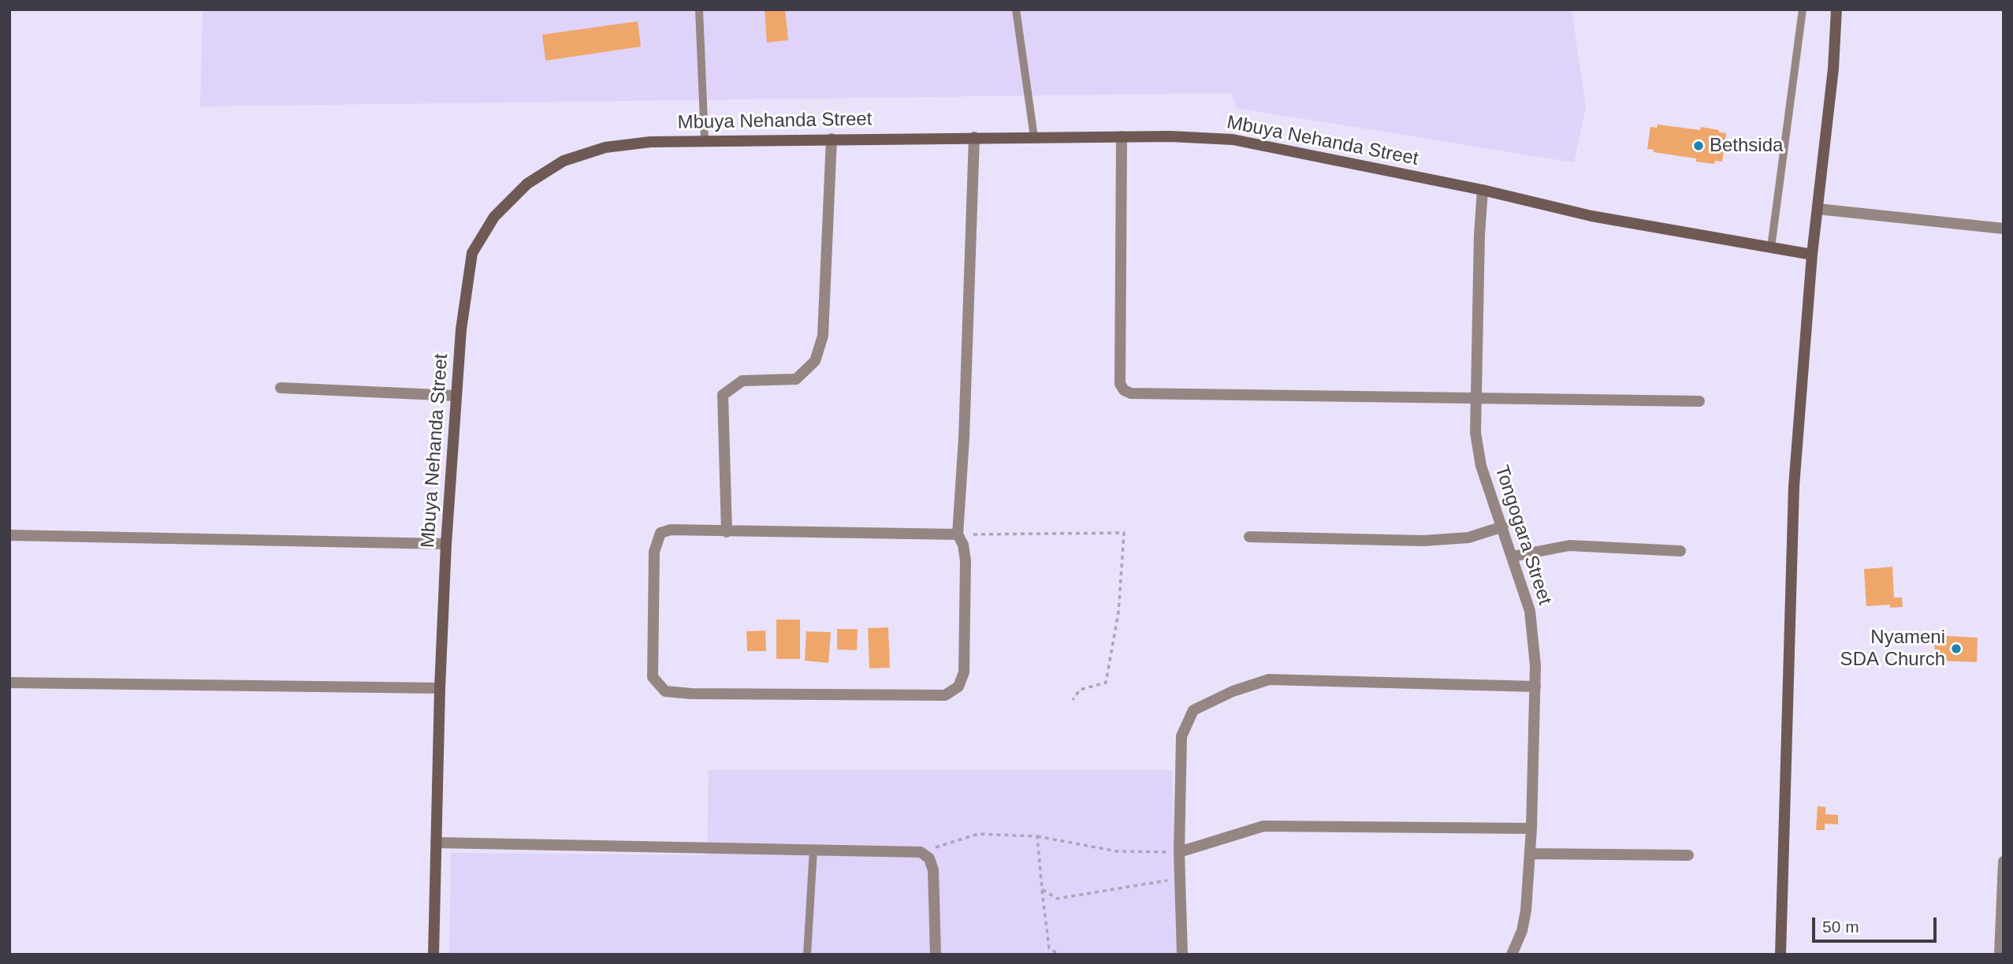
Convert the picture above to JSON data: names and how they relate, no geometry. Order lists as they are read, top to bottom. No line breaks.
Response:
{"streets":{"street":["Mbuya Nehanda Street","Tongogara Street"]},"crossings":[["Mbuya Nehanda Street","Tongogara Street"]],"places":["Bethsida","Nyameni SDA Church"],"scale_bar":"50 m"}
